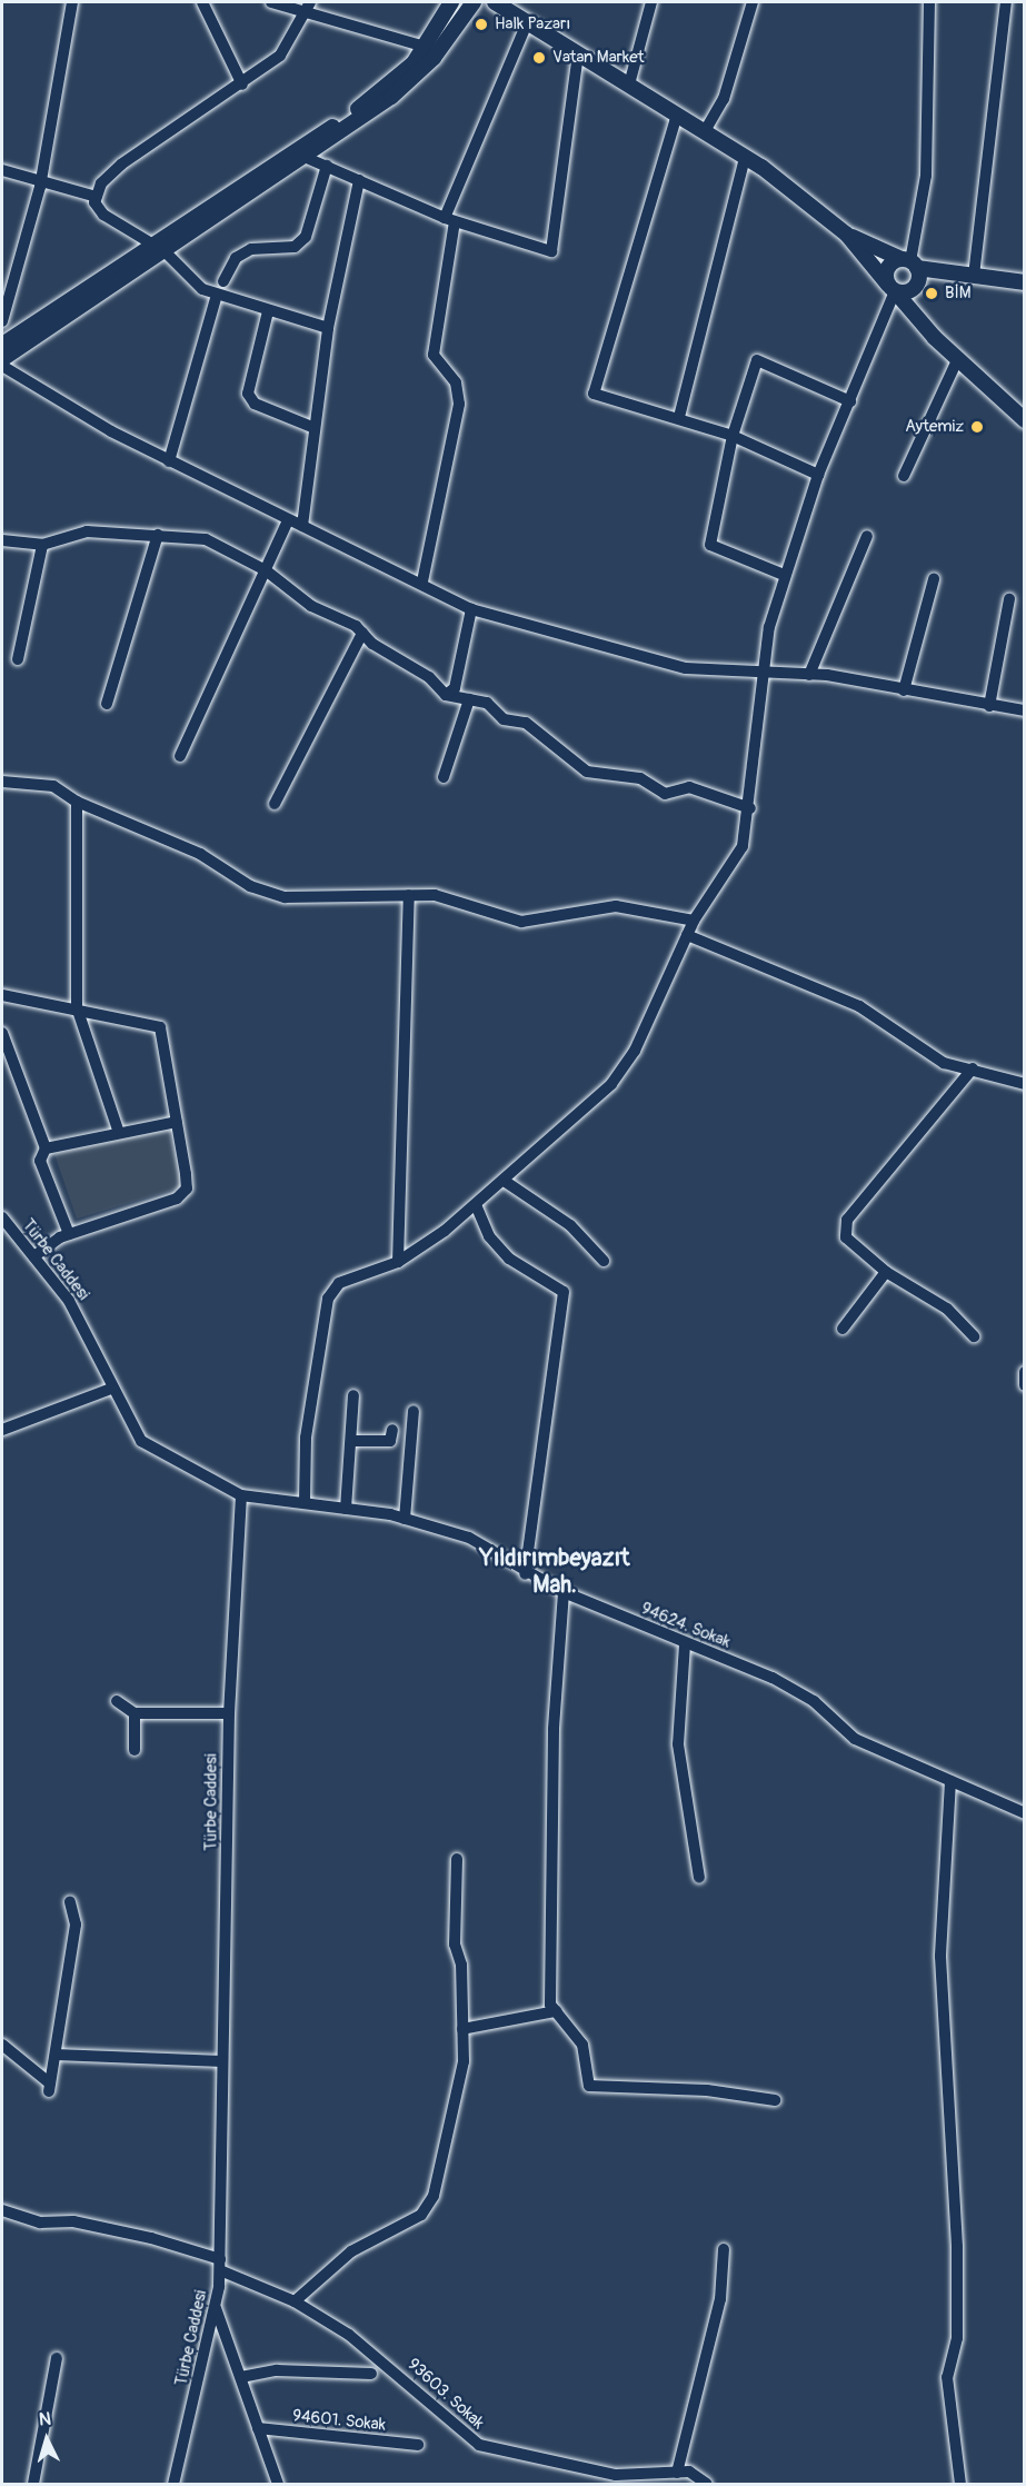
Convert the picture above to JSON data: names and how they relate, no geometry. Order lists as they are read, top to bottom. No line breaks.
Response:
{"streets":{"street":["Türbe Caddesi","94624. Sokak","93603. Sokak","94601. Sokak"]},"crossings":[["Türbe Caddesi","94624. Sokak"],["Türbe Caddesi","93603. Sokak"]],"districts":["Yıldırımbeyazıt Mah."],"places":["Halk Pazarı","Vatan Market","BİM","Aytemiz"],"north":"top"}
